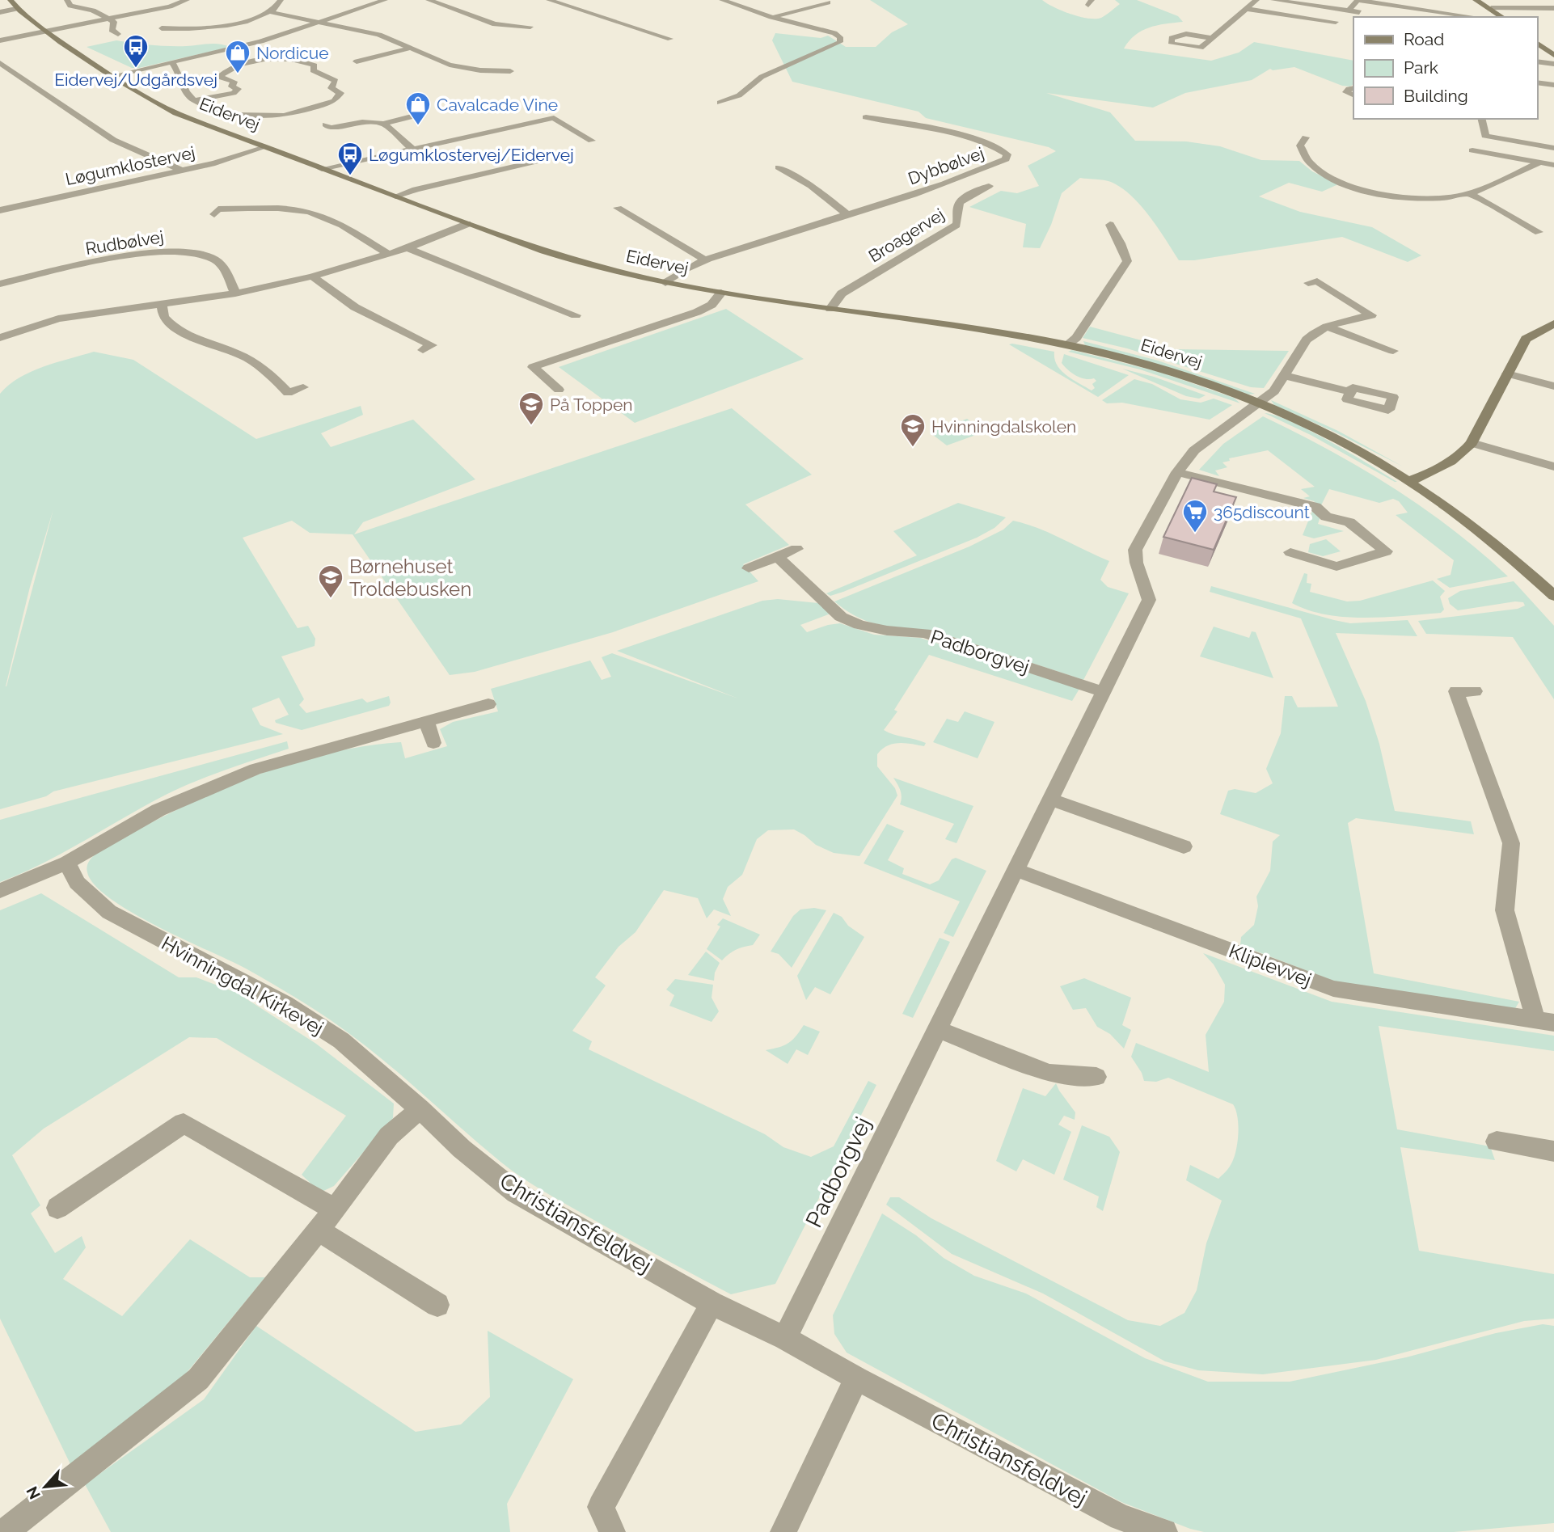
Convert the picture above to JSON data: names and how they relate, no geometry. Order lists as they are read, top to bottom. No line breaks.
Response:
{"streets":{"street":["Eidervej","Løgumklostervej","Dybbølvej","Broagervej","Rudbølvej","Padborgvej","Kliplevvej","Hvinningdal Kirkevej","Christiansfeldvej"]},"crossings":[["Eidervej","Løgumklostervej"],["Eidervej","Dybbølvej"],["Eidervej","Broagervej"],["Eidervej","Padborgvej"],["Padborgvej","Kliplevvej"],["Padborgvej","Christiansfeldvej"],["Hvinningdal Kirkevej","Christiansfeldvej"]],"places":{"bus stop":["Eidervej/Udgårdsvej","Løgumklostervej/Eidervej"],"shop":["Nordicue","Cavalcade Vine"],"school or university":["På Toppen","Hvinningdalskolen","Børnehuset Troldebusken"],"supermarket":["365discount"]},"legend":["Road","Park","Building"],"north":"bottom left"}
